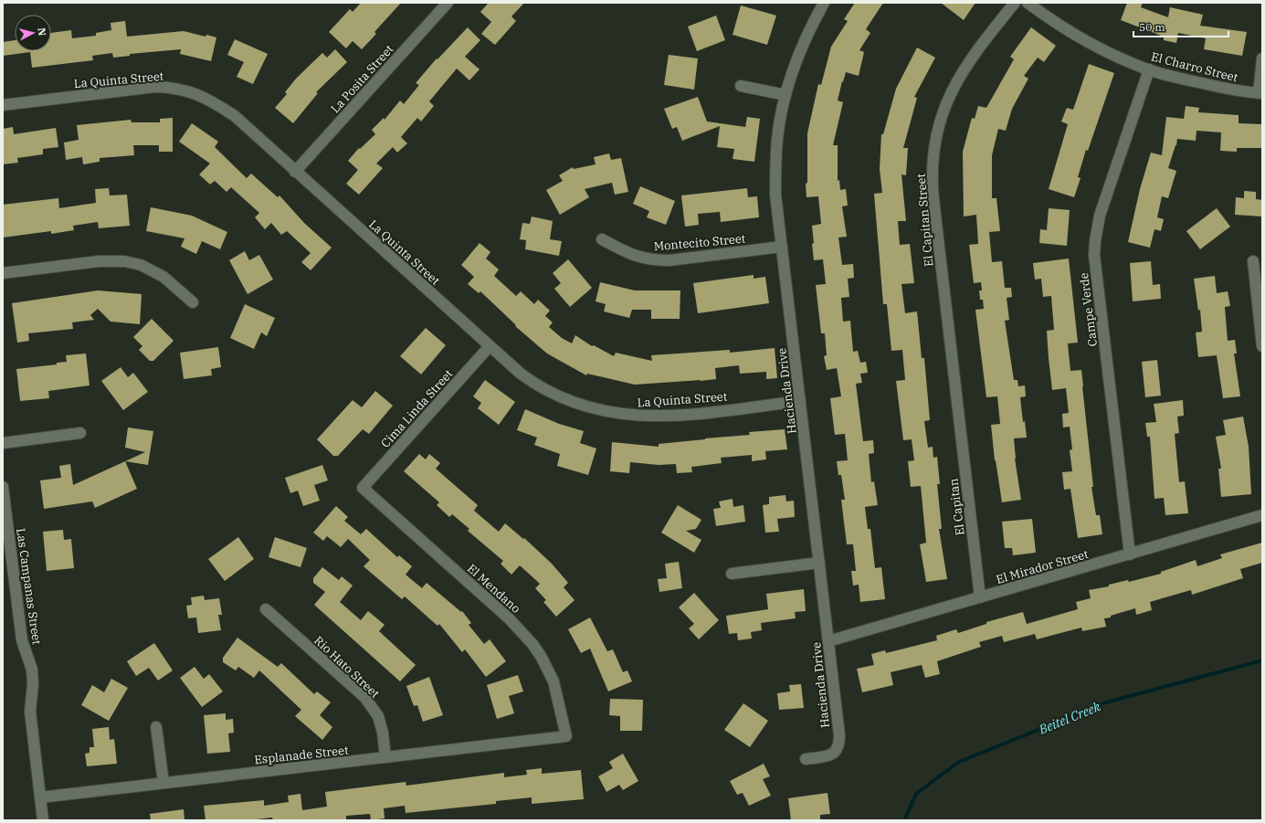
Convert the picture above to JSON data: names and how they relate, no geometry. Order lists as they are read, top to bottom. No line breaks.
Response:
{"streets":{"street":["El Charro Street","La Posita Street","La Quinta Street","El Capitan Street","Montecito Street","Campe Verde","Hacienda Drive","Cima Linda Street","El Capitan","El Mirador Street","Las Campanas Street","El Mendano","Rio Hato Street","Esplanade Street"]},"crossings":[["El Charro Street","Campe Verde"],["La Posita Street","La Quinta Street"],["La Quinta Street","Hacienda Drive"],["La Quinta Street","Cima Linda Street"],["El Capitan Street","El Capitan"],["Montecito Street","Hacienda Drive"],["Campe Verde","El Mirador Street"],["Hacienda Drive","El Mirador Street"],["Cima Linda Street","El Mendano"],["El Capitan","El Mirador Street"],["Las Campanas Street","Esplanade Street"],["El Mendano","Esplanade Street"],["Rio Hato Street","Esplanade Street"]],"water":["Beitel Creek"],"scale_bar":"50 m","north":"right"}
